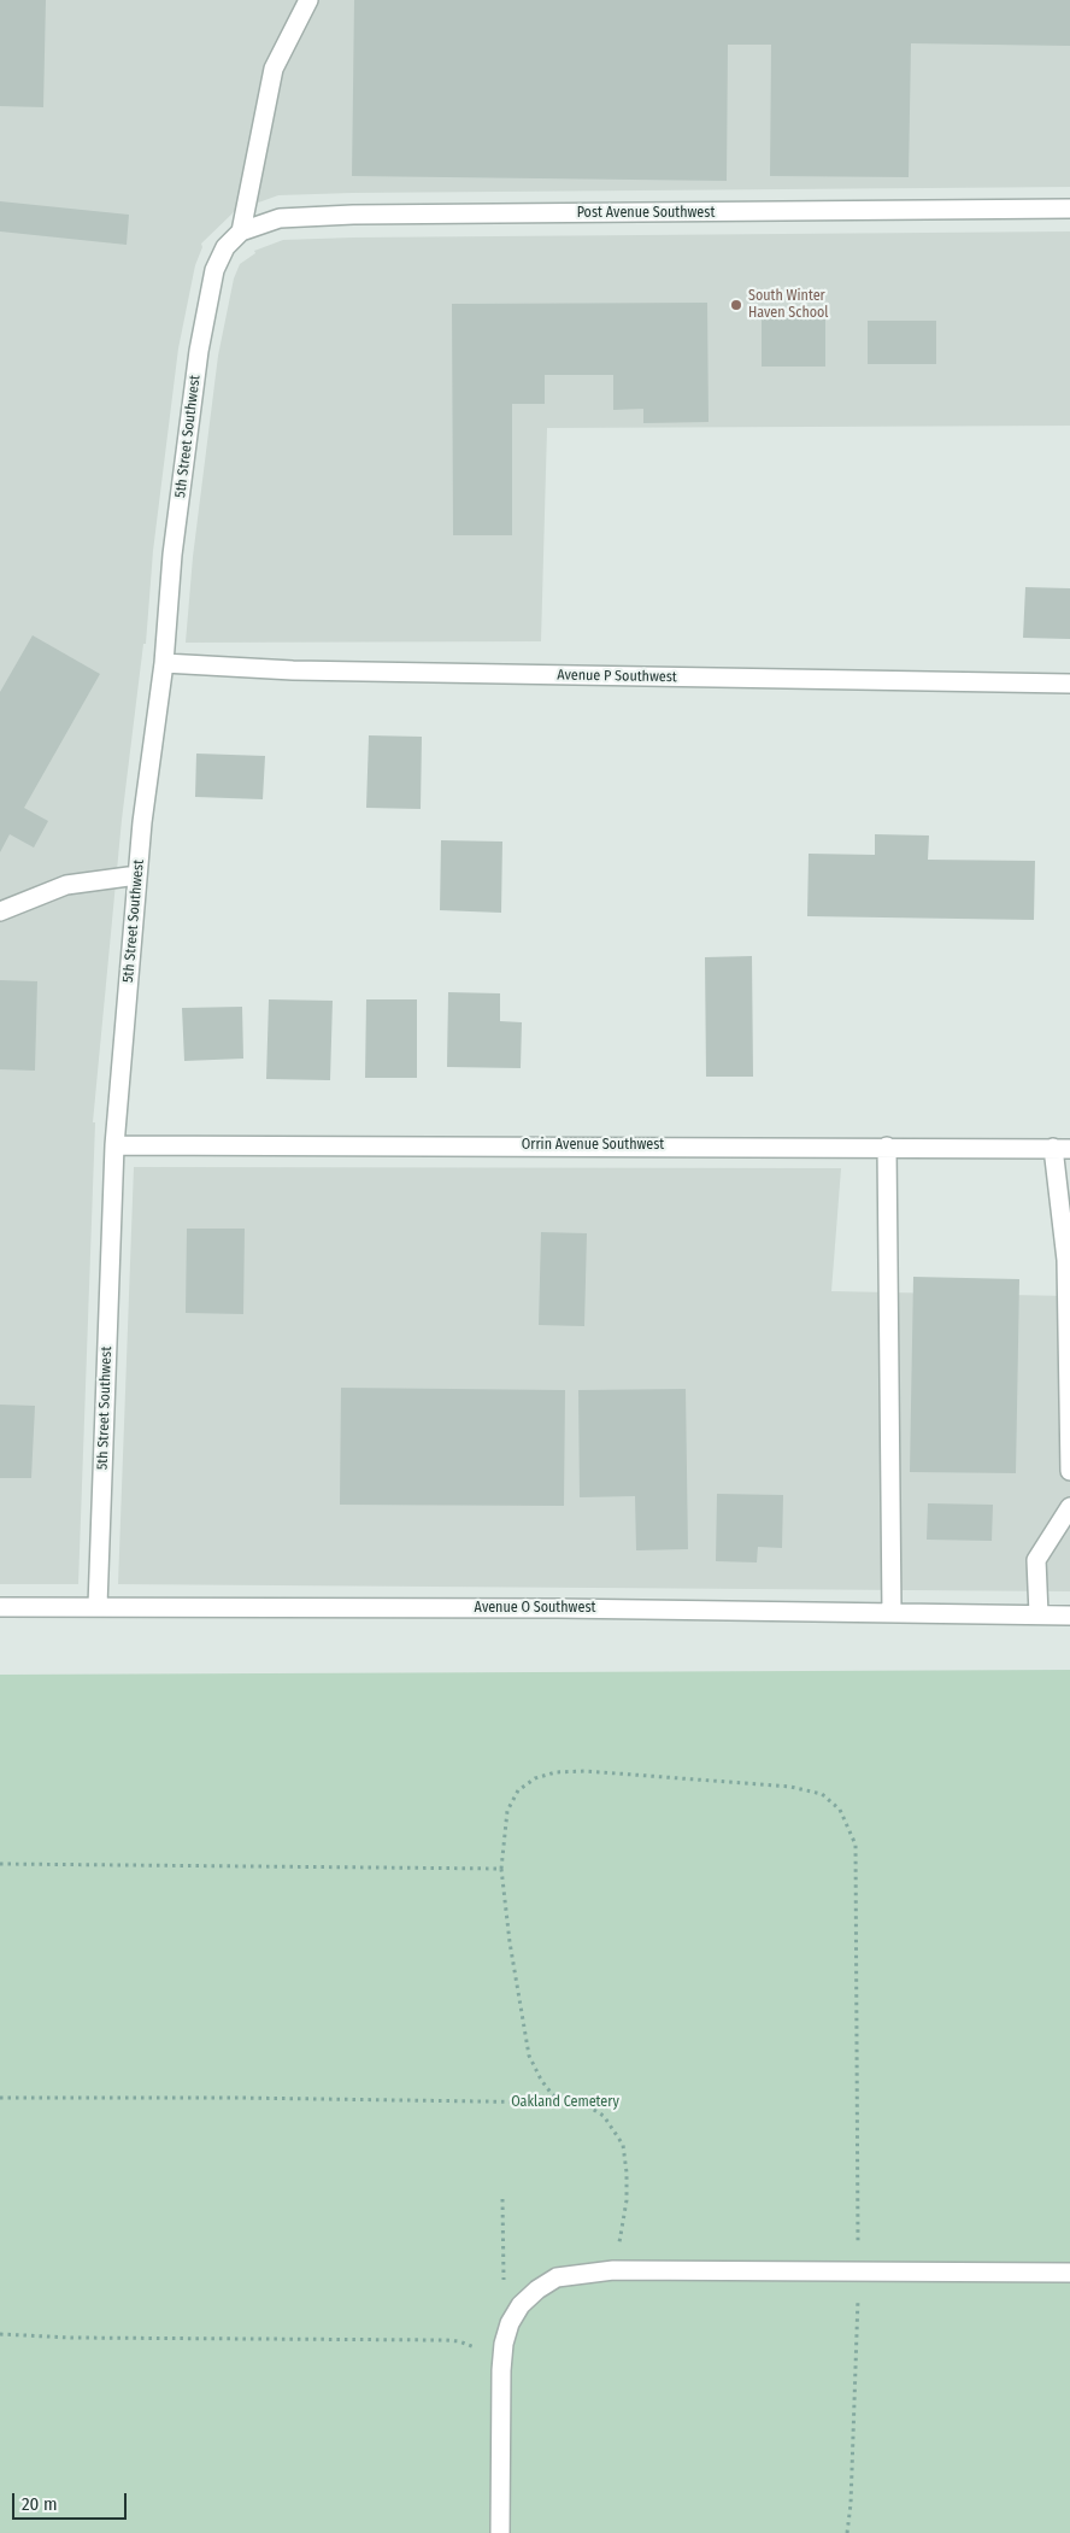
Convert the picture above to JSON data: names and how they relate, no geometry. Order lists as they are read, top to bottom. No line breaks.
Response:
{"streets":{"street":["Post Avenue Southwest","5th Street Southwest","Avenue P Southwest","Orrin Avenue Southwest","Avenue O Southwest"]},"crossings":[["Post Avenue Southwest","5th Street Southwest"],["5th Street Southwest","Avenue P Southwest"],["5th Street Southwest","Orrin Avenue Southwest"],["5th Street Southwest","Avenue O Southwest"]],"parks":["Oakland Cemetery"],"places":["South Winter Haven School"],"scale_bar":"20 m"}
